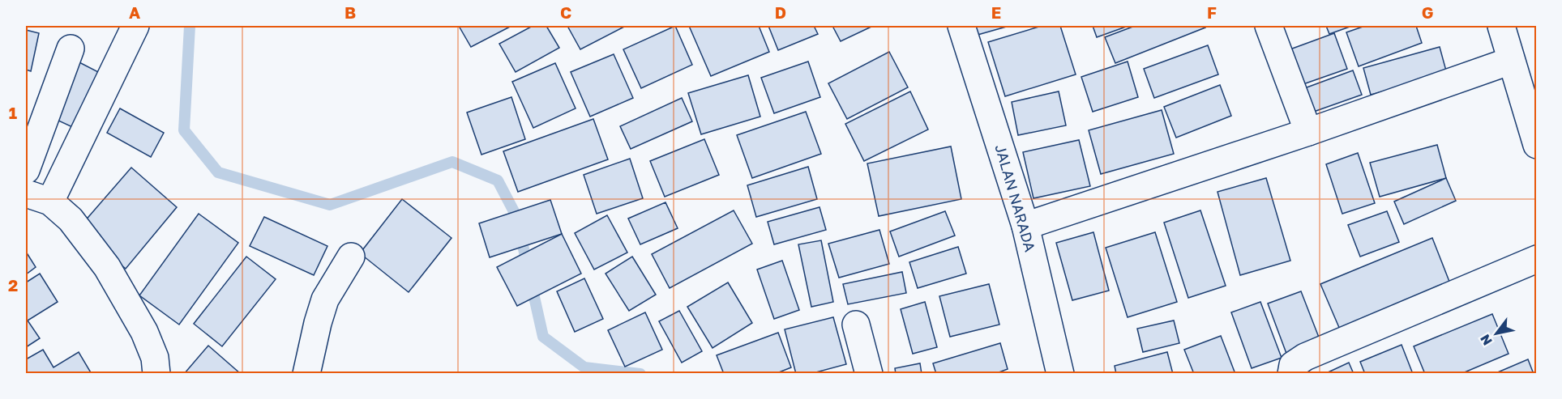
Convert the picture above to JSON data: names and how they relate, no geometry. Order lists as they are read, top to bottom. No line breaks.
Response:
{"streets":{"street":["JALAN NARADA"]},"north":"bottom left","grid":{"columns":["A","B","C","D","E","F","G"],"rows":["1","2"]}}
